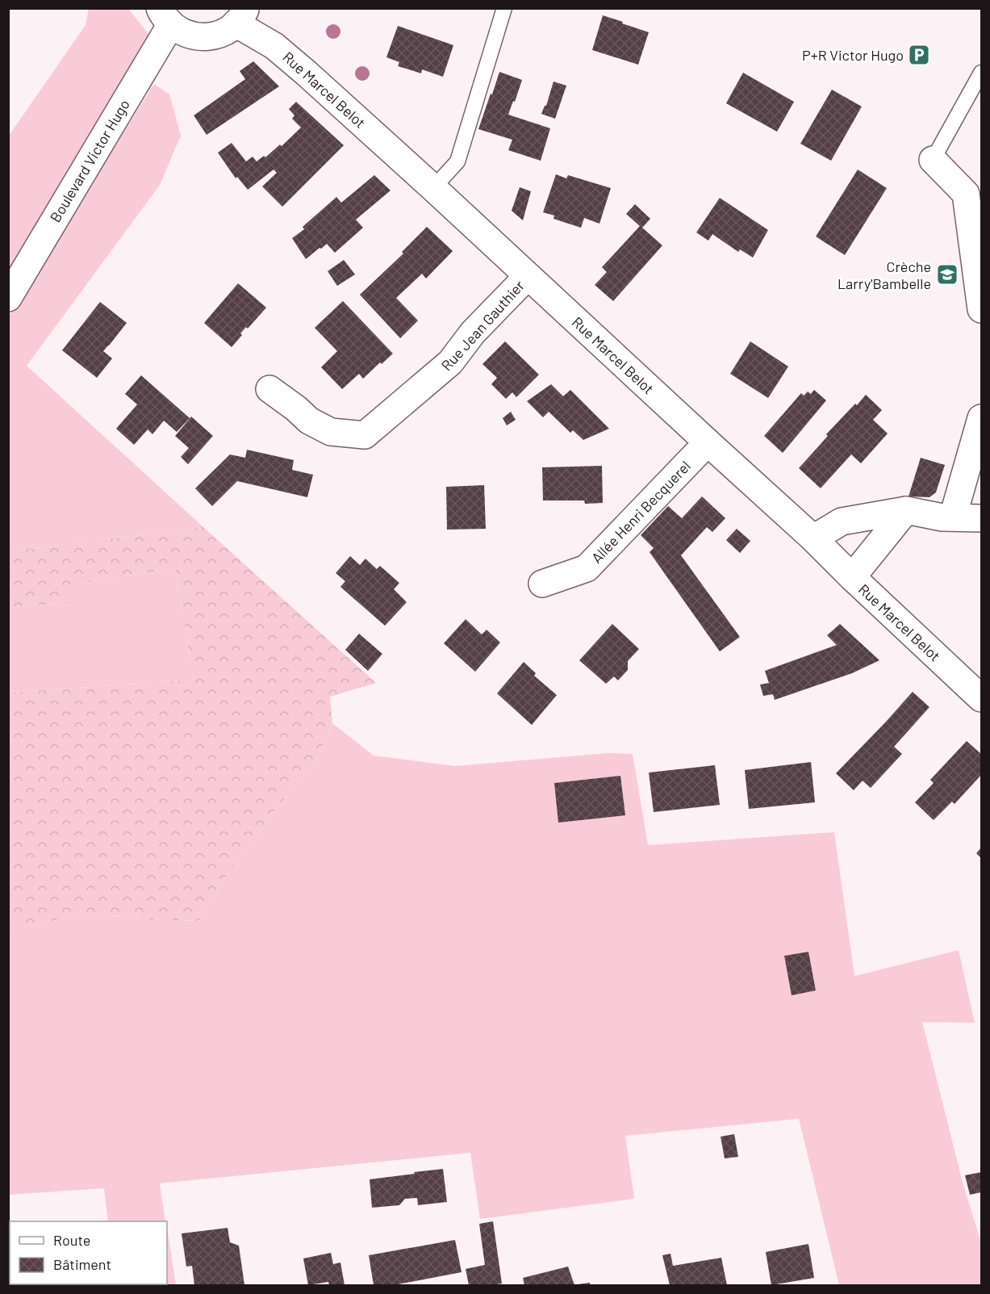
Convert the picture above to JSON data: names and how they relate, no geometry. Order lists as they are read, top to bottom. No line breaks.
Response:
{"streets":{"main road":["Rue Marcel Belot","Boulevard Victor Hugo","Rue Jean Gauthier","Allée Henri Becquerel"]},"crossings":[["Rue Marcel Belot","Rue Jean Gauthier"],["Rue Marcel Belot","Allée Henri Becquerel"]],"places":{"parking":["P+R Victor Hugo"],"school or university":["Crèche Larry'Bambelle"]},"legend":["Route","Bâtiment"]}
